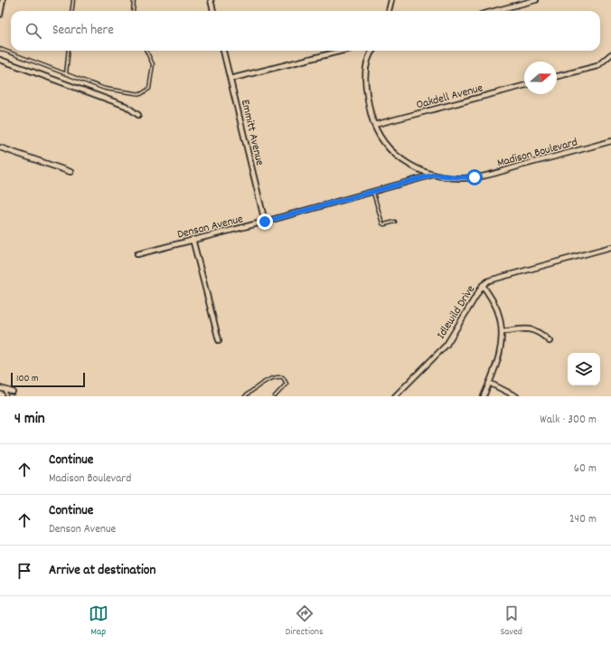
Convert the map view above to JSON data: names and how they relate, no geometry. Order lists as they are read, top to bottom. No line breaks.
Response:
{"streets":{"street":["Oakdell Avenue","Emmitt Avenue","Madison Boulevard","Denson Avenue","Idlewild Drive"]},"crossings":[["Oakdell Avenue","Madison Boulevard"],["Emmitt Avenue","Denson Avenue"],["Madison Boulevard","Denson Avenue"]],"scale_bar":"100 m","north":"right","page":{"search":"Search here","scale":"100 m","heading":["4 min","Walk · 300 m"],"list":[["Continue","Madison Boulevard","60 m"],["Continue","Denson Avenue","240 m"],"Arrive at destination"],"nav":["Map","Directions","Saved"]}}
